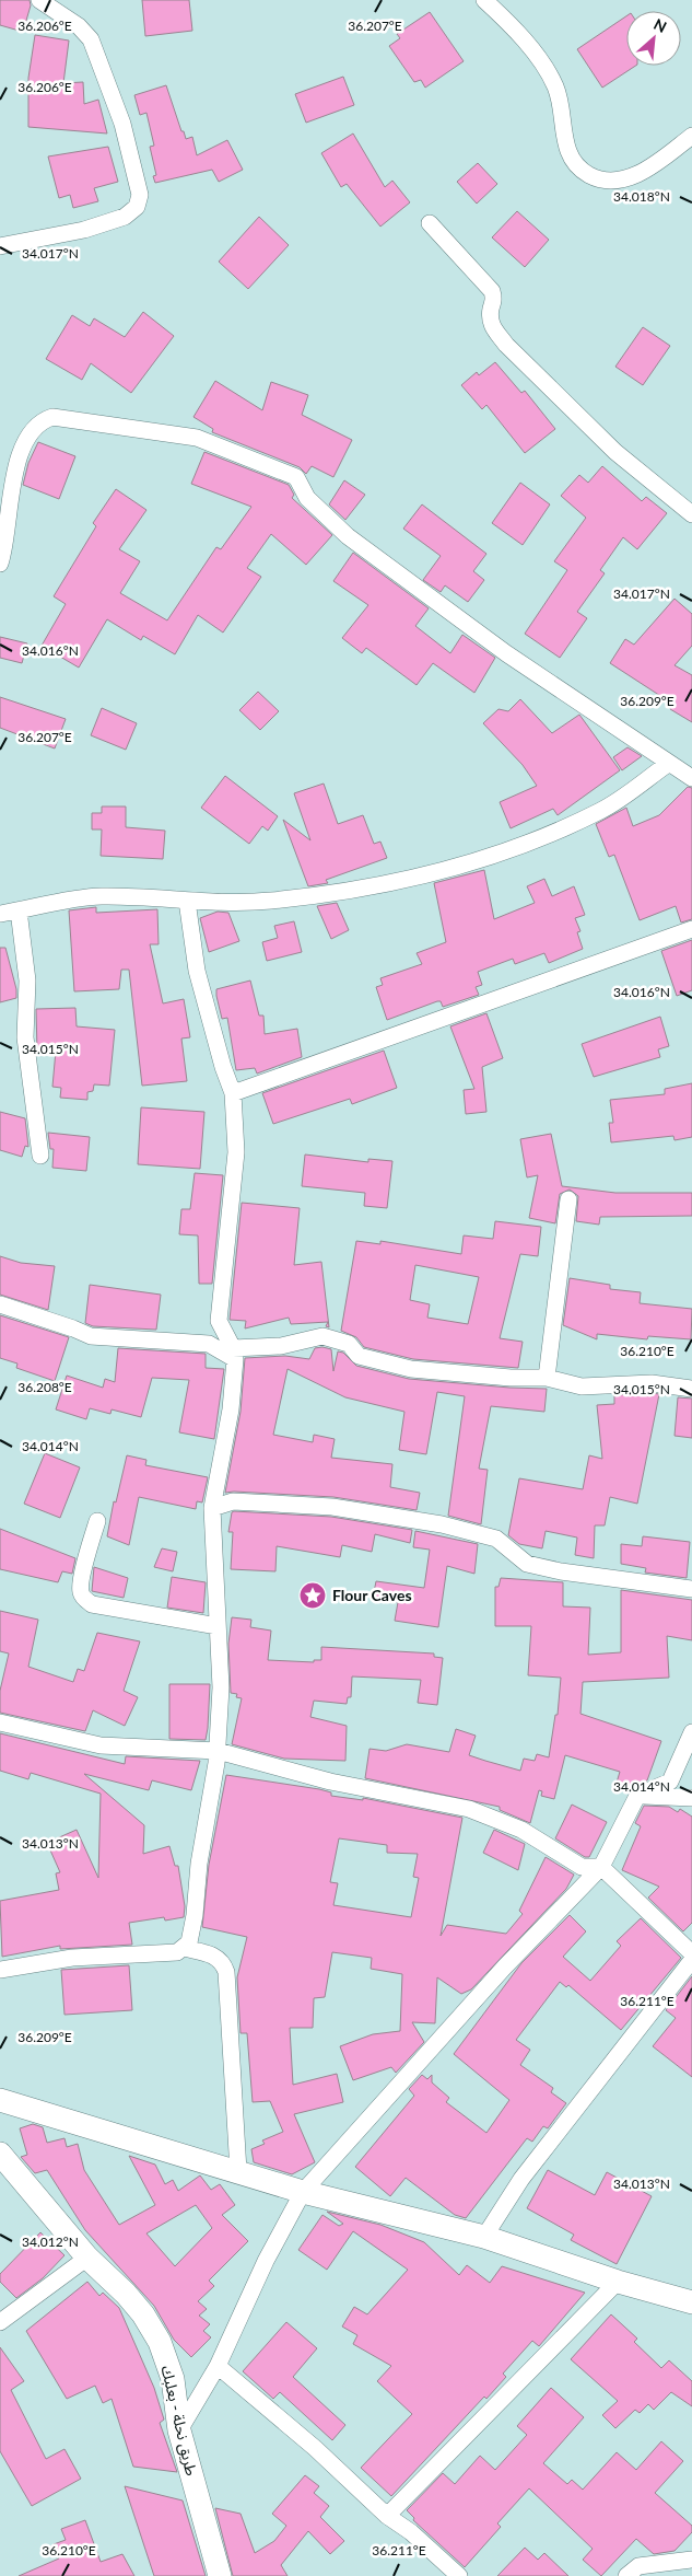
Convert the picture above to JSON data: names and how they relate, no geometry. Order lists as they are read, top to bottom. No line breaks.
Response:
{"streets":{"street":["طريق نحلة - بعلبك"]},"places":{"place":["Flour Caves"]},"north":"top right","coordinates":["36.206°E","36.207°E","34.018°N","34.017°N","34.016°N","36.209°E","34.015°N","36.210°E","36.208°E","34.014°N","34.013°N","36.211°E","34.012°N"]}
